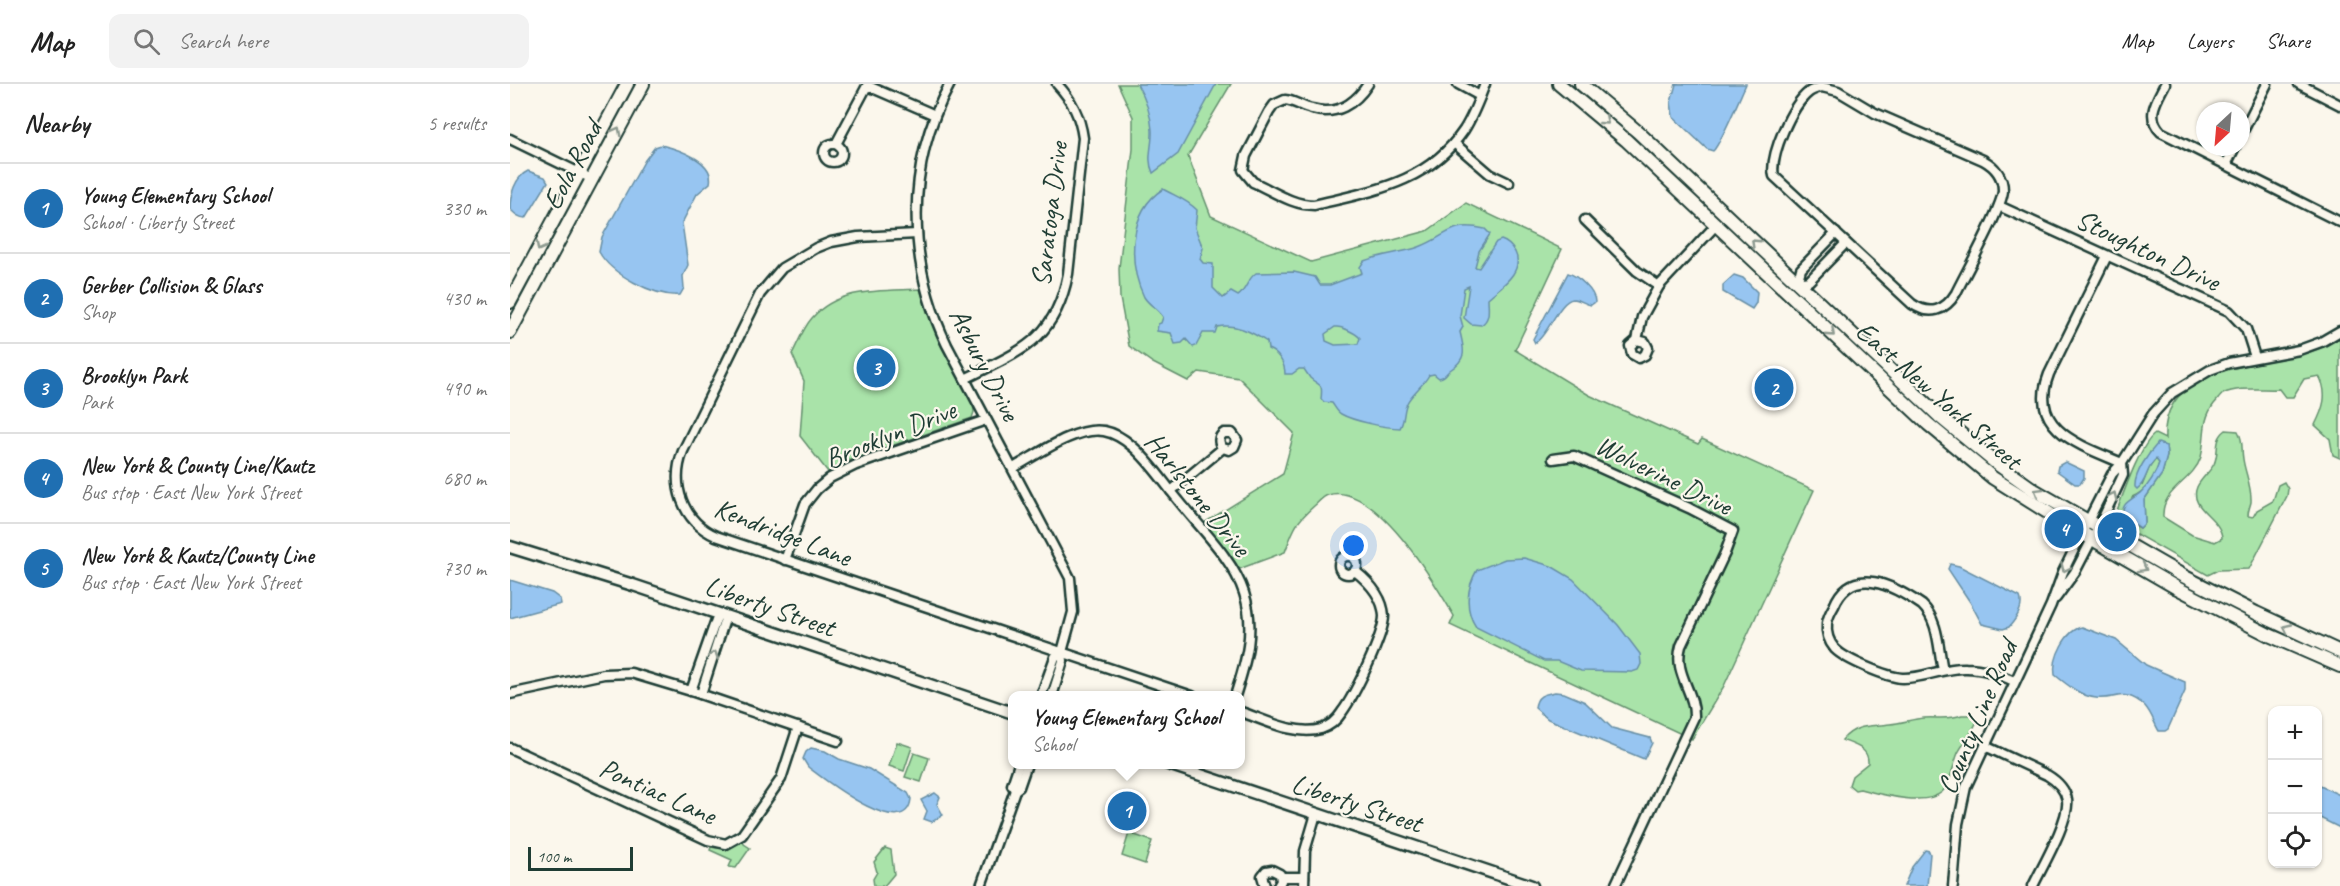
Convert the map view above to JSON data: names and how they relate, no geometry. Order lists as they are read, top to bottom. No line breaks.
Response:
{"streets":{"main road":["Eola Road","East New York Street"],"street":["Saratoga Drive","Stoughton Drive","Asbury Drive","Brooklyn Drive","Wolverine Drive","Harlstone Drive","Kendridge Lane","Liberty Street","County Line Road","Pontiac Lane"]},"crossings":[["Saratoga Drive","Asbury Drive"],["Stoughton Drive","County Line Road"],["Asbury Drive","Brooklyn Drive"],["Asbury Drive","Harlstone Drive"],["Asbury Drive","Kendridge Lane"],["East New York Street","County Line Road"],["Brooklyn Drive","Kendridge Lane"]],"scale_bar":"100 m","north":"bottom left","page":{"header":"Map","search":"Search here","nav":["Map","Layers","Share"],"heading":["Nearby","5 results"],"list":[{"mark":"1","name":"Young Elementary School","note":"School · Liberty Street","value":"330 m"},{"mark":"2","name":"Gerber Collision & Glass","note":"Shop","value":"430 m"},{"mark":"3","name":"Brooklyn Park","note":"Park","value":"490 m"},{"mark":"4","name":"New York & County Line/Kautz","note":"Bus stop · East New York Street","value":"680 m"},{"mark":"5","name":"New York & Kautz/County Line","note":"Bus stop · East New York Street","value":"730 m"}],"pins":["3","2","4","5","1"],"popup":["Young Elementary School","School"],"map_buttons":["+","−"],"scale":"100 m"}}
